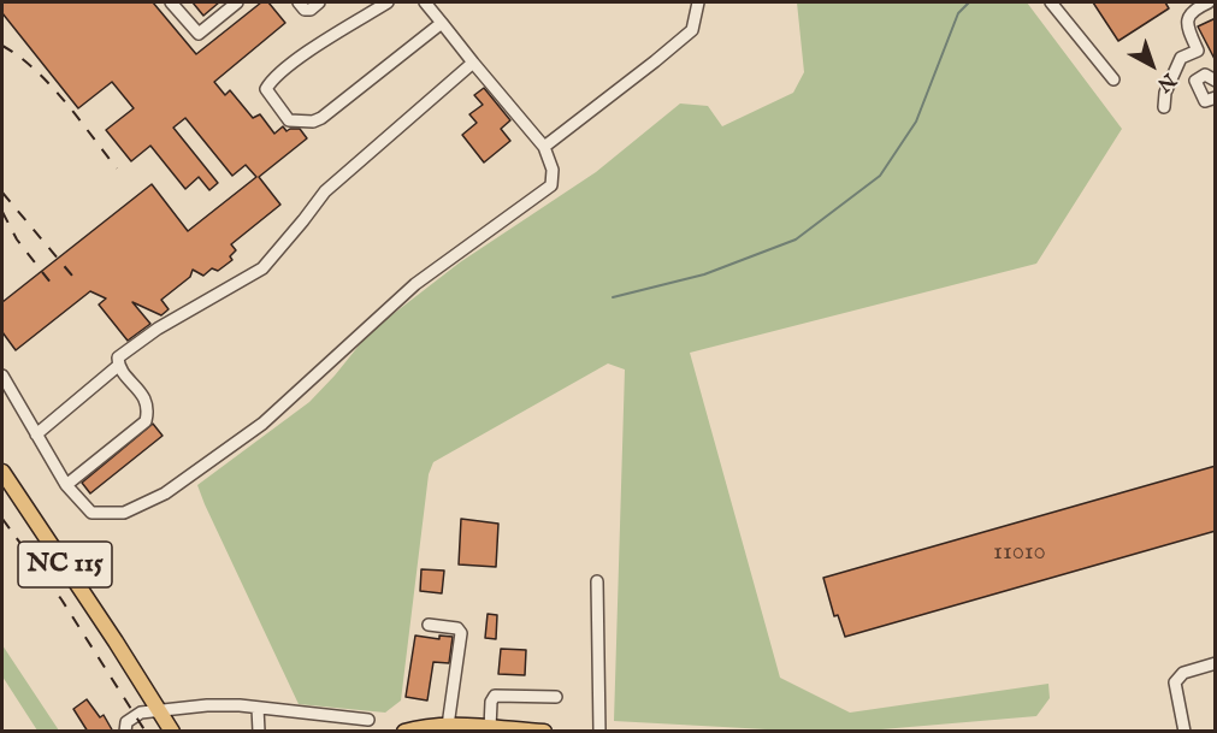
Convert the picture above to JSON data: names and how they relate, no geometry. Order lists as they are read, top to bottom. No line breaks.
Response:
{"streets":{"main road":["NC 115"]},"house_numbers":["11010"],"north":"bottom right"}
